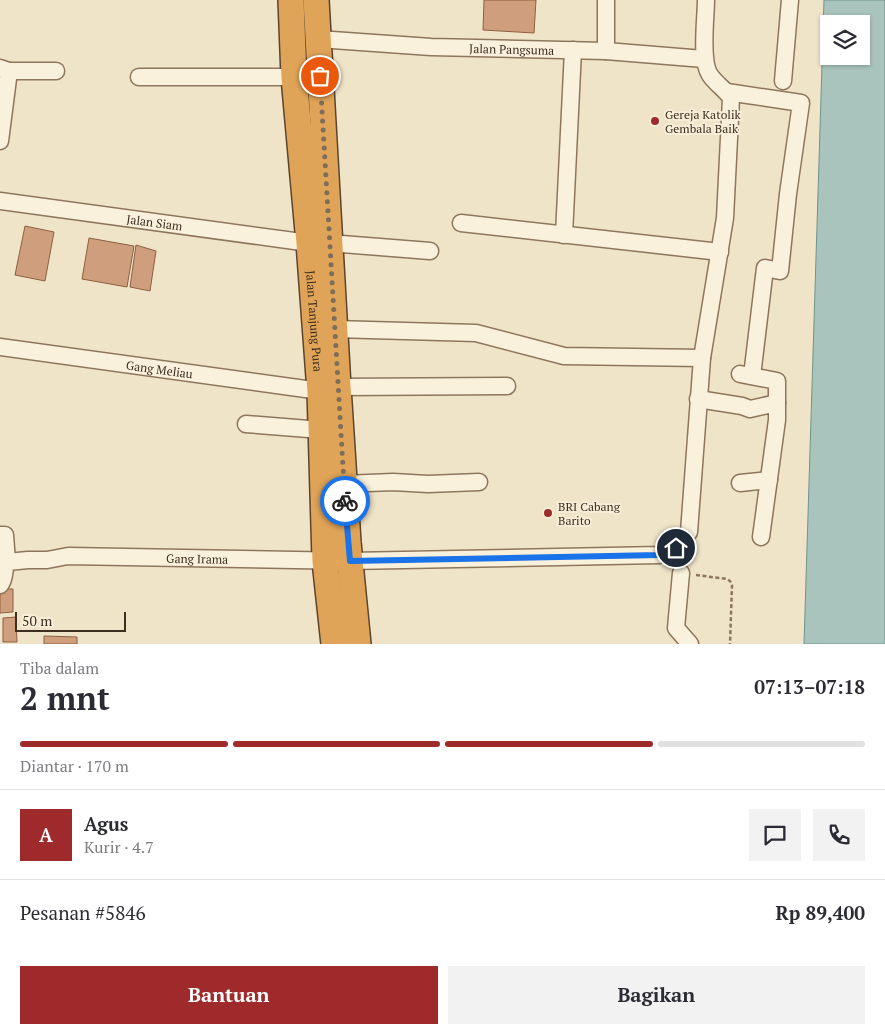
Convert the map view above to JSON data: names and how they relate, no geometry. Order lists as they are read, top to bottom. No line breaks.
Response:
{"streets":{"highway":["Jalan Tanjung Pura"],"street":["Jalan Pangsuma","Jalan Siam","Gang Meliau","Gang Irama"]},"crossings":[["Jalan Pangsuma","Jalan Tanjung Pura"],["Jalan Siam","Jalan Tanjung Pura"],["Jalan Tanjung Pura","Gang Meliau"],["Jalan Tanjung Pura","Gang Irama"]],"places":["Gereja Katolik Gembala Baik","BRI Cabang Barito"],"scale_bar":"50 m","page":{"scale":"50 m","heading":["2 mnt","Tiba dalam","07:13–07:18"],"panel":["Agus","Kurir · 4.7","Pesanan #5846","Rp 89,400"],"bar":"Diantar · 170 m","round":"A","buttons":["Bantuan","Bagikan"]}}
